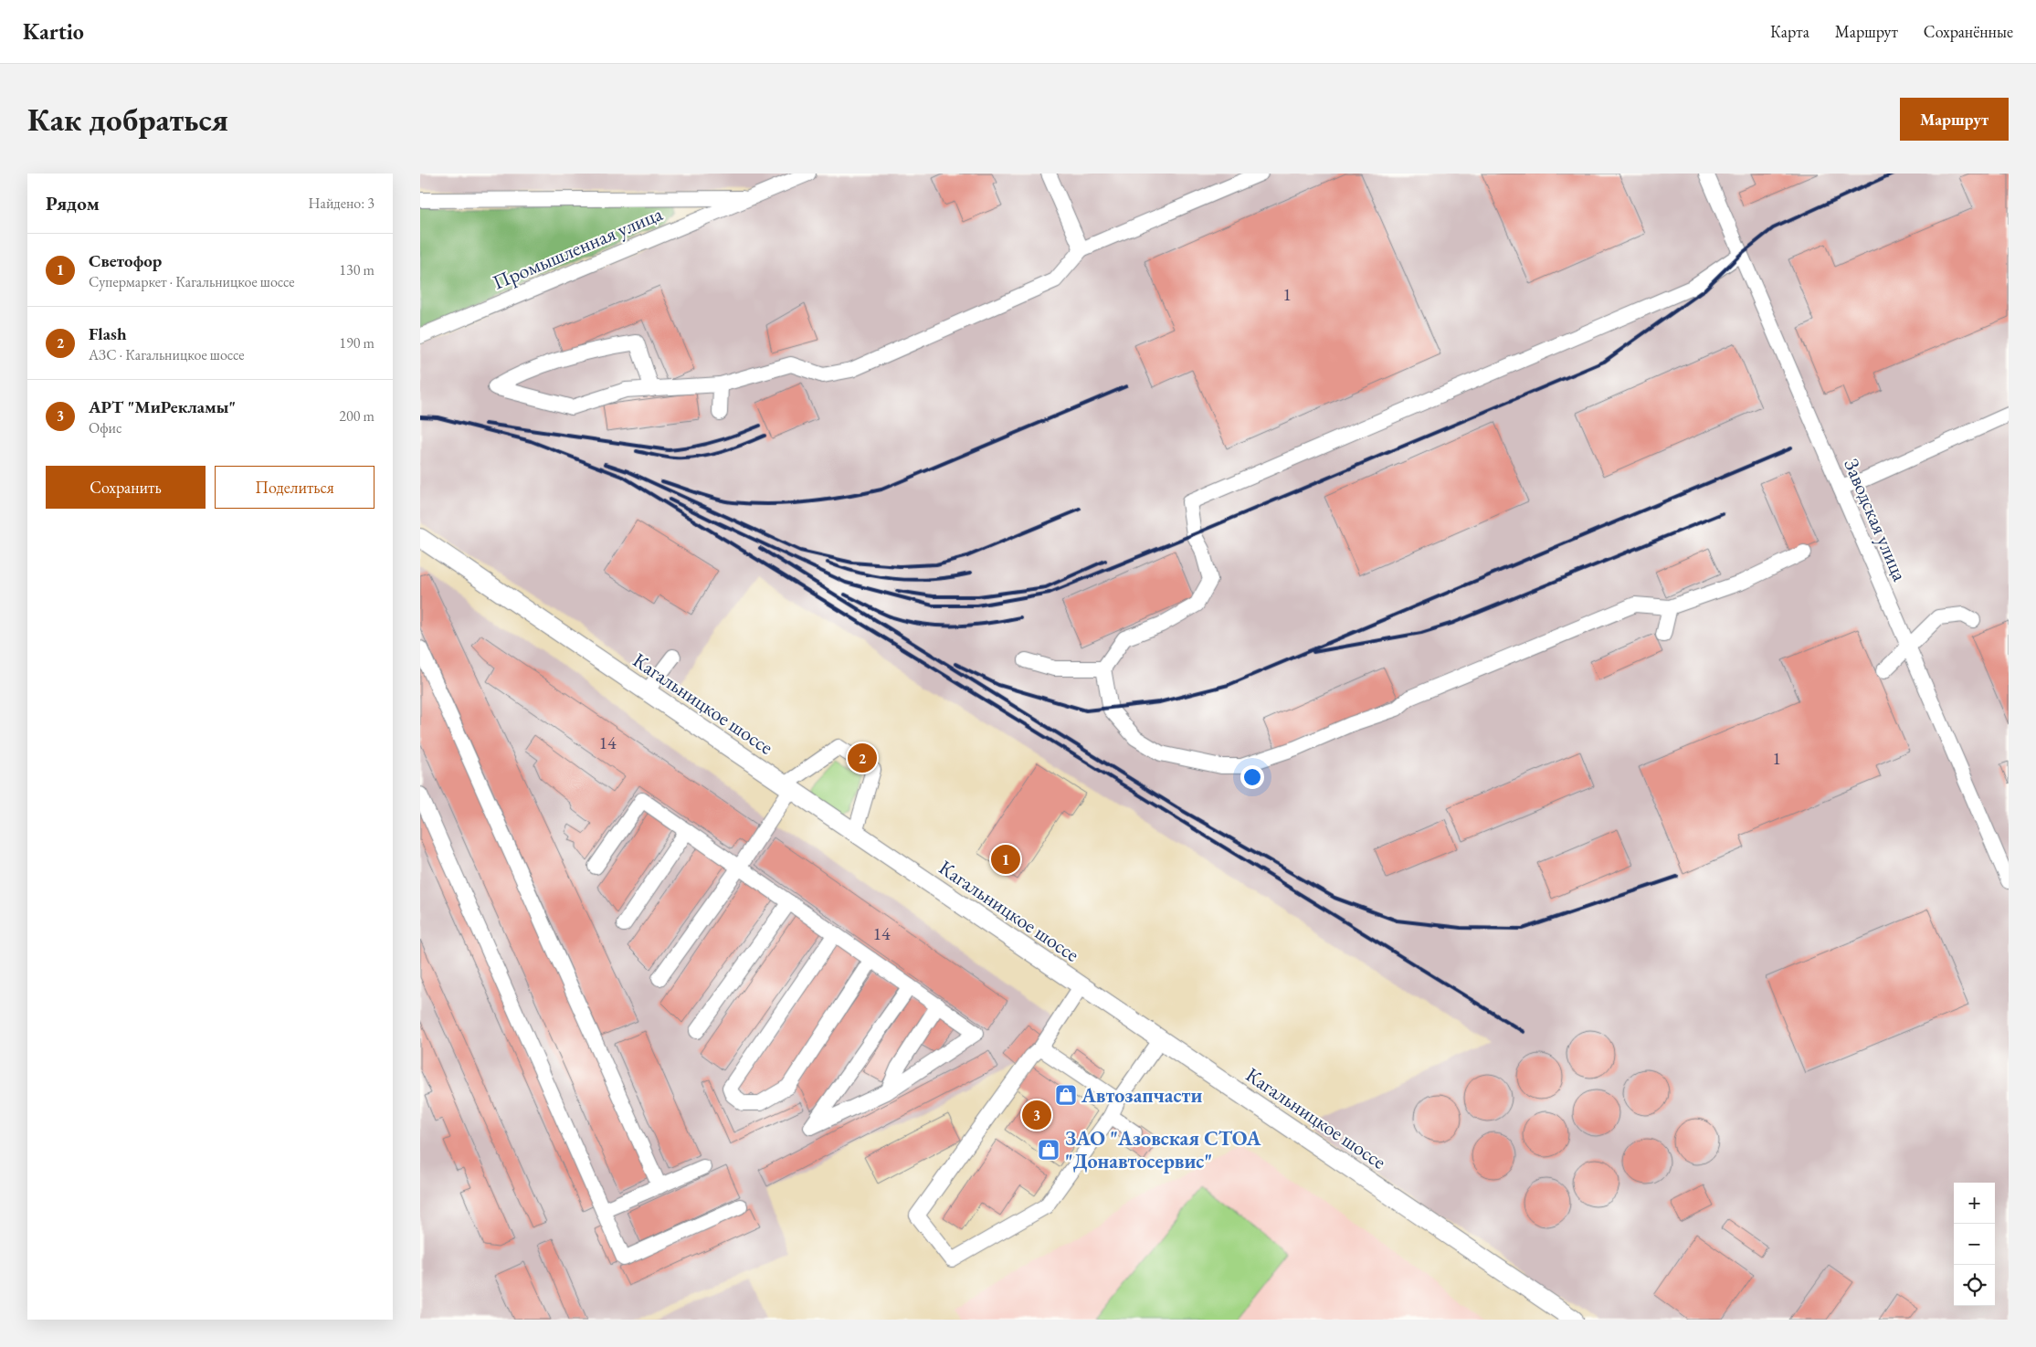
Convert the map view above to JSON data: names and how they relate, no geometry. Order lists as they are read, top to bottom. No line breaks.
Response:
{"streets":{"main road":["Кагальницкое шоссе"],"street":["Промышленная улица","Заводская улица"]},"places":{"shop":["Автозапчасти","ЗАО \"Азовская СТОА \"Донавтосервис\""]},"house_numbers":["1","14","1","14"],"page":{"header":"Kartio","nav":["Карта","Маршрут","Сохранённые"],"buttons":["Маршрут",["Сохранить","Поделиться"]],"title":"Как добраться","heading":["Рядом","Найдено: 3"],"list":[{"mark":"1","name":"Светофор","note":"Супермаркет · Кагальницкое шоссе","value":"130 m"},{"mark":"2","name":"Flash","note":"АЗС · Кагальницкое шоссе","value":"190 m"},{"mark":"3","name":"АРТ \"МиРекламы\"","note":"Офис","value":"200 m"}],"pins":["2","1","3"],"map_buttons":["+","−"]}}
